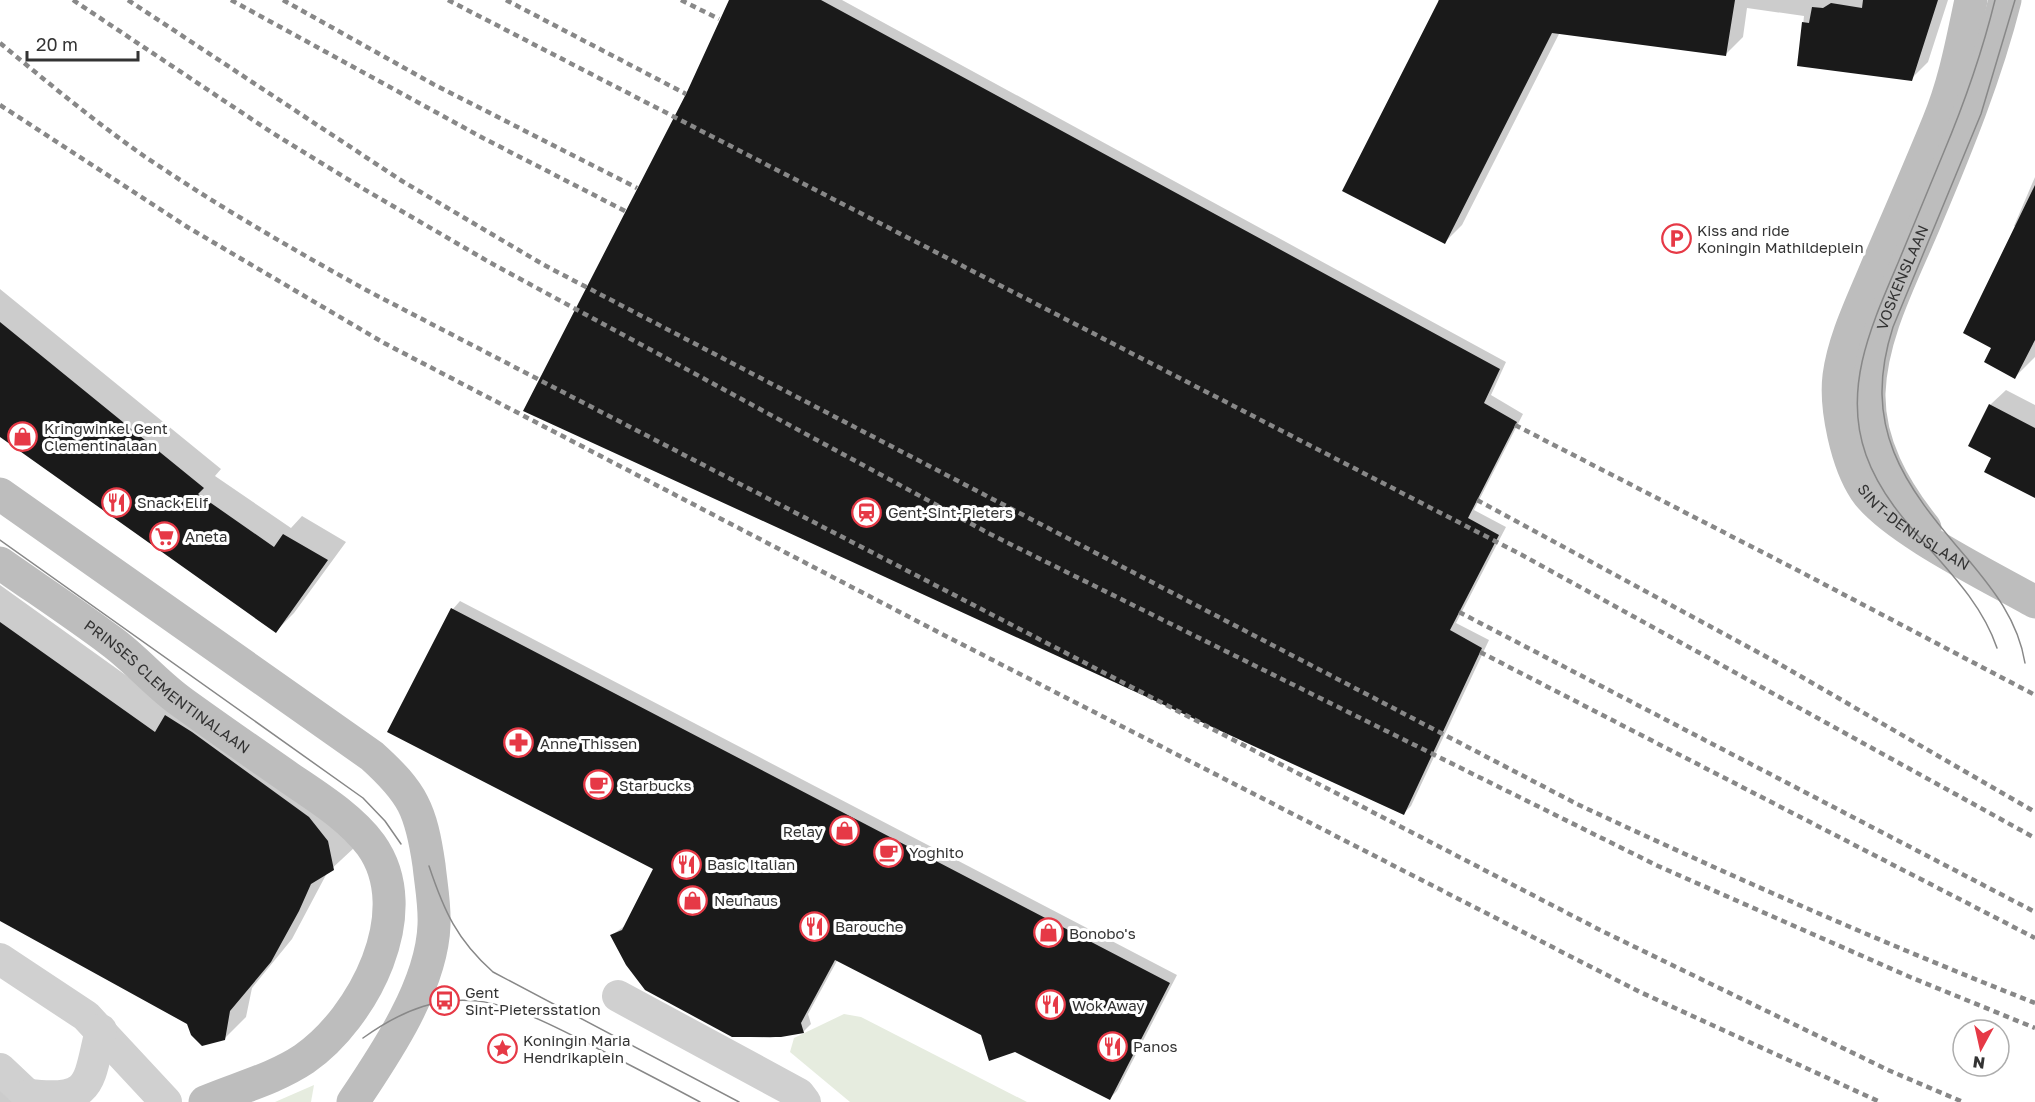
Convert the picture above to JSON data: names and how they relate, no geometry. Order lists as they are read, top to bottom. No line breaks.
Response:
{"streets":{"street":["VOSKENSLAAN","SINT-DENIJSLAAN","PRINSES CLEMENTINALAAN"]},"crossings":[["VOSKENSLAAN","SINT-DENIJSLAAN"]],"places":{"parking":["Kiss and ride Koningin Mathildeplein"],"shop":["Kringwinkel Gent Clementinalaan","Relay","Neuhaus","Bonobo's"],"restaurant":["Snack Elif","Basic Italian","Barouche","Wok Away","Panos"],"station":["Gent-Sint-Pieters"],"supermarket":["Aneta"],"pharmacy":["Anne Thissen"],"cafe":["Starbucks","Yoghito"],"bus stop":["Gent Sint-Pietersstation"],"place":["Koningin Maria Hendrikaplein"]},"scale_bar":"20 m","north":"bottom"}
